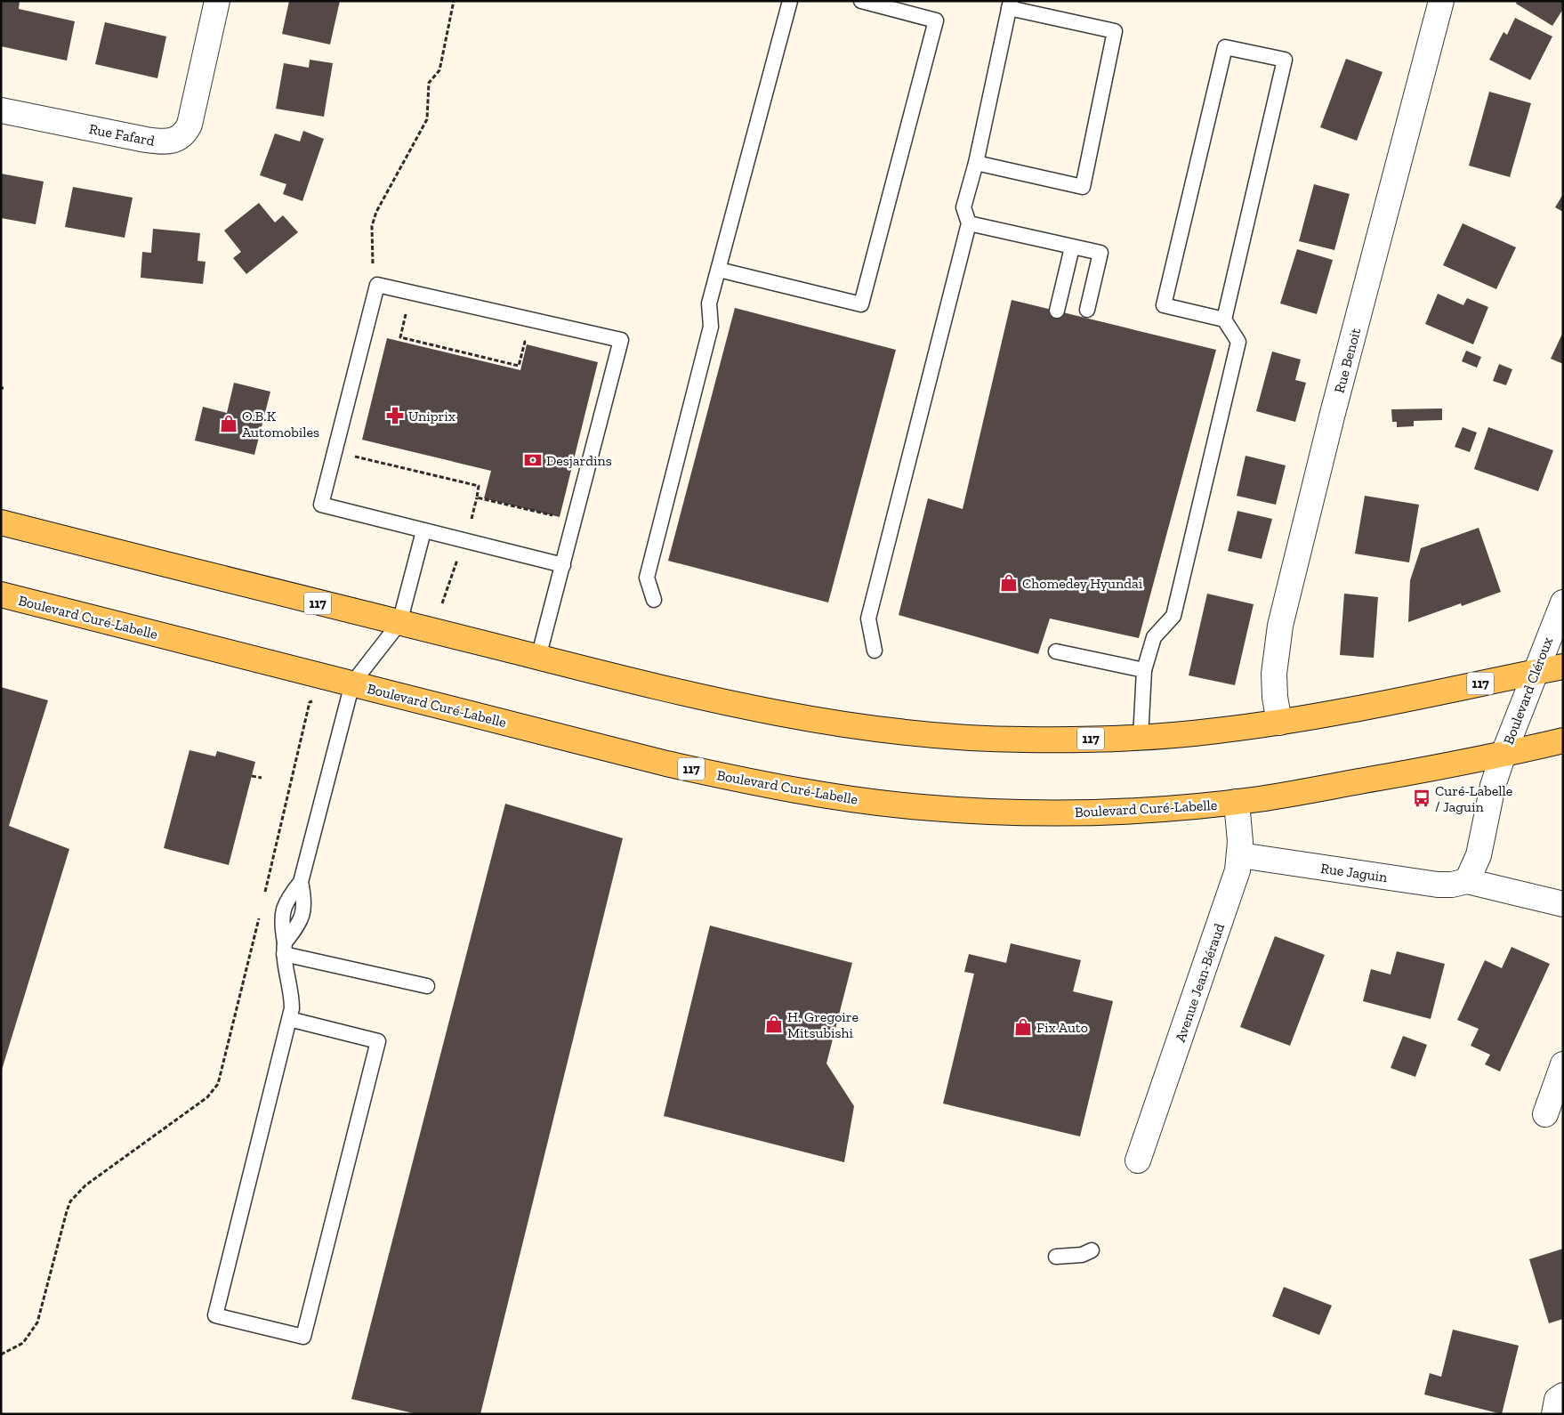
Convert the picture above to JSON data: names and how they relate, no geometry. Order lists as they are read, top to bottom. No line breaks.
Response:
{"streets":{"main road":["117","Boulevard Curé-Labelle"],"street":["Rue Fafard","Rue Benoit","Boulevard Cléroux","Rue Jaguin","Avenue Jean-Béraud"]},"crossings":[["Rue Benoit","117"],["117","Boulevard Cléroux"],["Boulevard Curé-Labelle","Boulevard Cléroux"],["Boulevard Curé-Labelle","Avenue Jean-Béraud"],["Rue Jaguin","Avenue Jean-Béraud"]],"places":{"pharmacy":["Uniprix"],"shop":["O.B.K Automobiles","Chomedey Hyundai","H. Gregoire Mitsubishi","Fix Auto"],"bank":["Desjardins"],"bus stop":["Curé-Labelle / Jaguin"]}}
